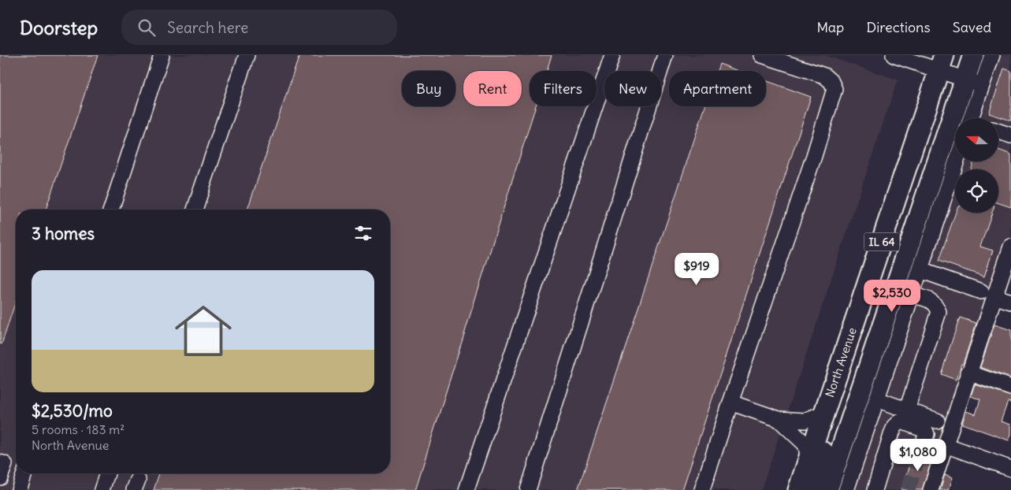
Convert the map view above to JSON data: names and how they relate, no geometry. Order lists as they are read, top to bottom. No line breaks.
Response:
{"streets":{"main road":["IL 64","North Avenue"]},"north":"left","page":{"header":"Doorstep","search":"Search here","nav":["Map","Directions","Saved"],"chip":["Buy","Rent","Filters","New","Apartment"],"heading":"3 homes","price":["$919","$2,530","$1,080"],"list":[{"name":"$2,530/mo","note":"5 rooms · 183 m² · North Avenue"}]}}
